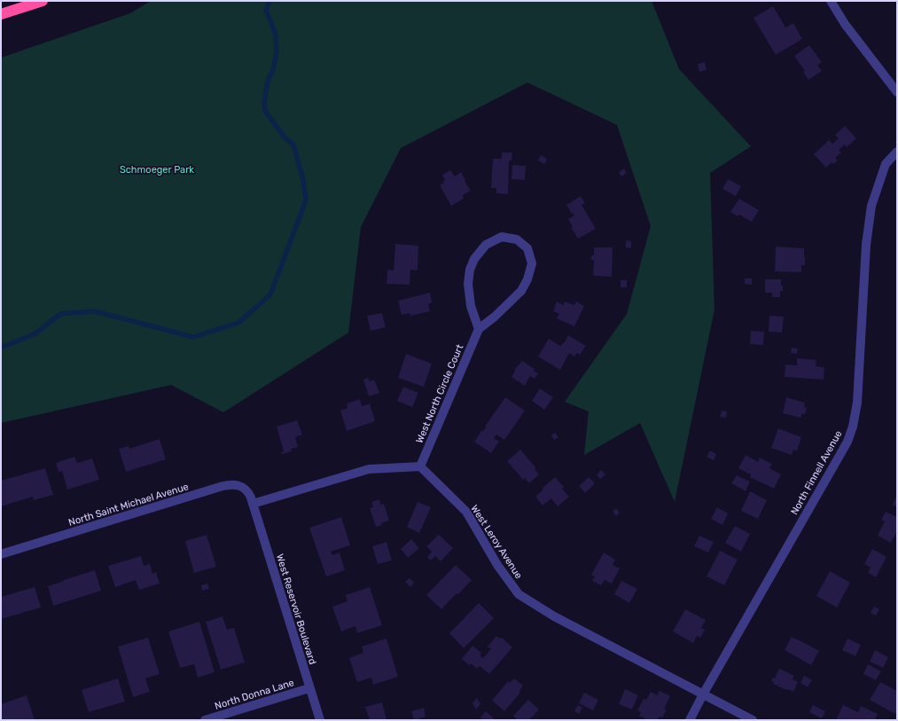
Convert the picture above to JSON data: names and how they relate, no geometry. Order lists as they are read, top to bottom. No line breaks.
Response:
{"streets":{"street":["West North Circle Court","North Finnell Avenue","North Saint Michael Avenue","West Leroy Avenue","West Reservoir Boulevard","North Donna Lane"]},"crossings":[["West North Circle Court","West Leroy Avenue"],["North Finnell Avenue","West Leroy Avenue"],["North Saint Michael Avenue","West Reservoir Boulevard"],["West Reservoir Boulevard","North Donna Lane"]],"parks":["Schmoeger Park"]}
